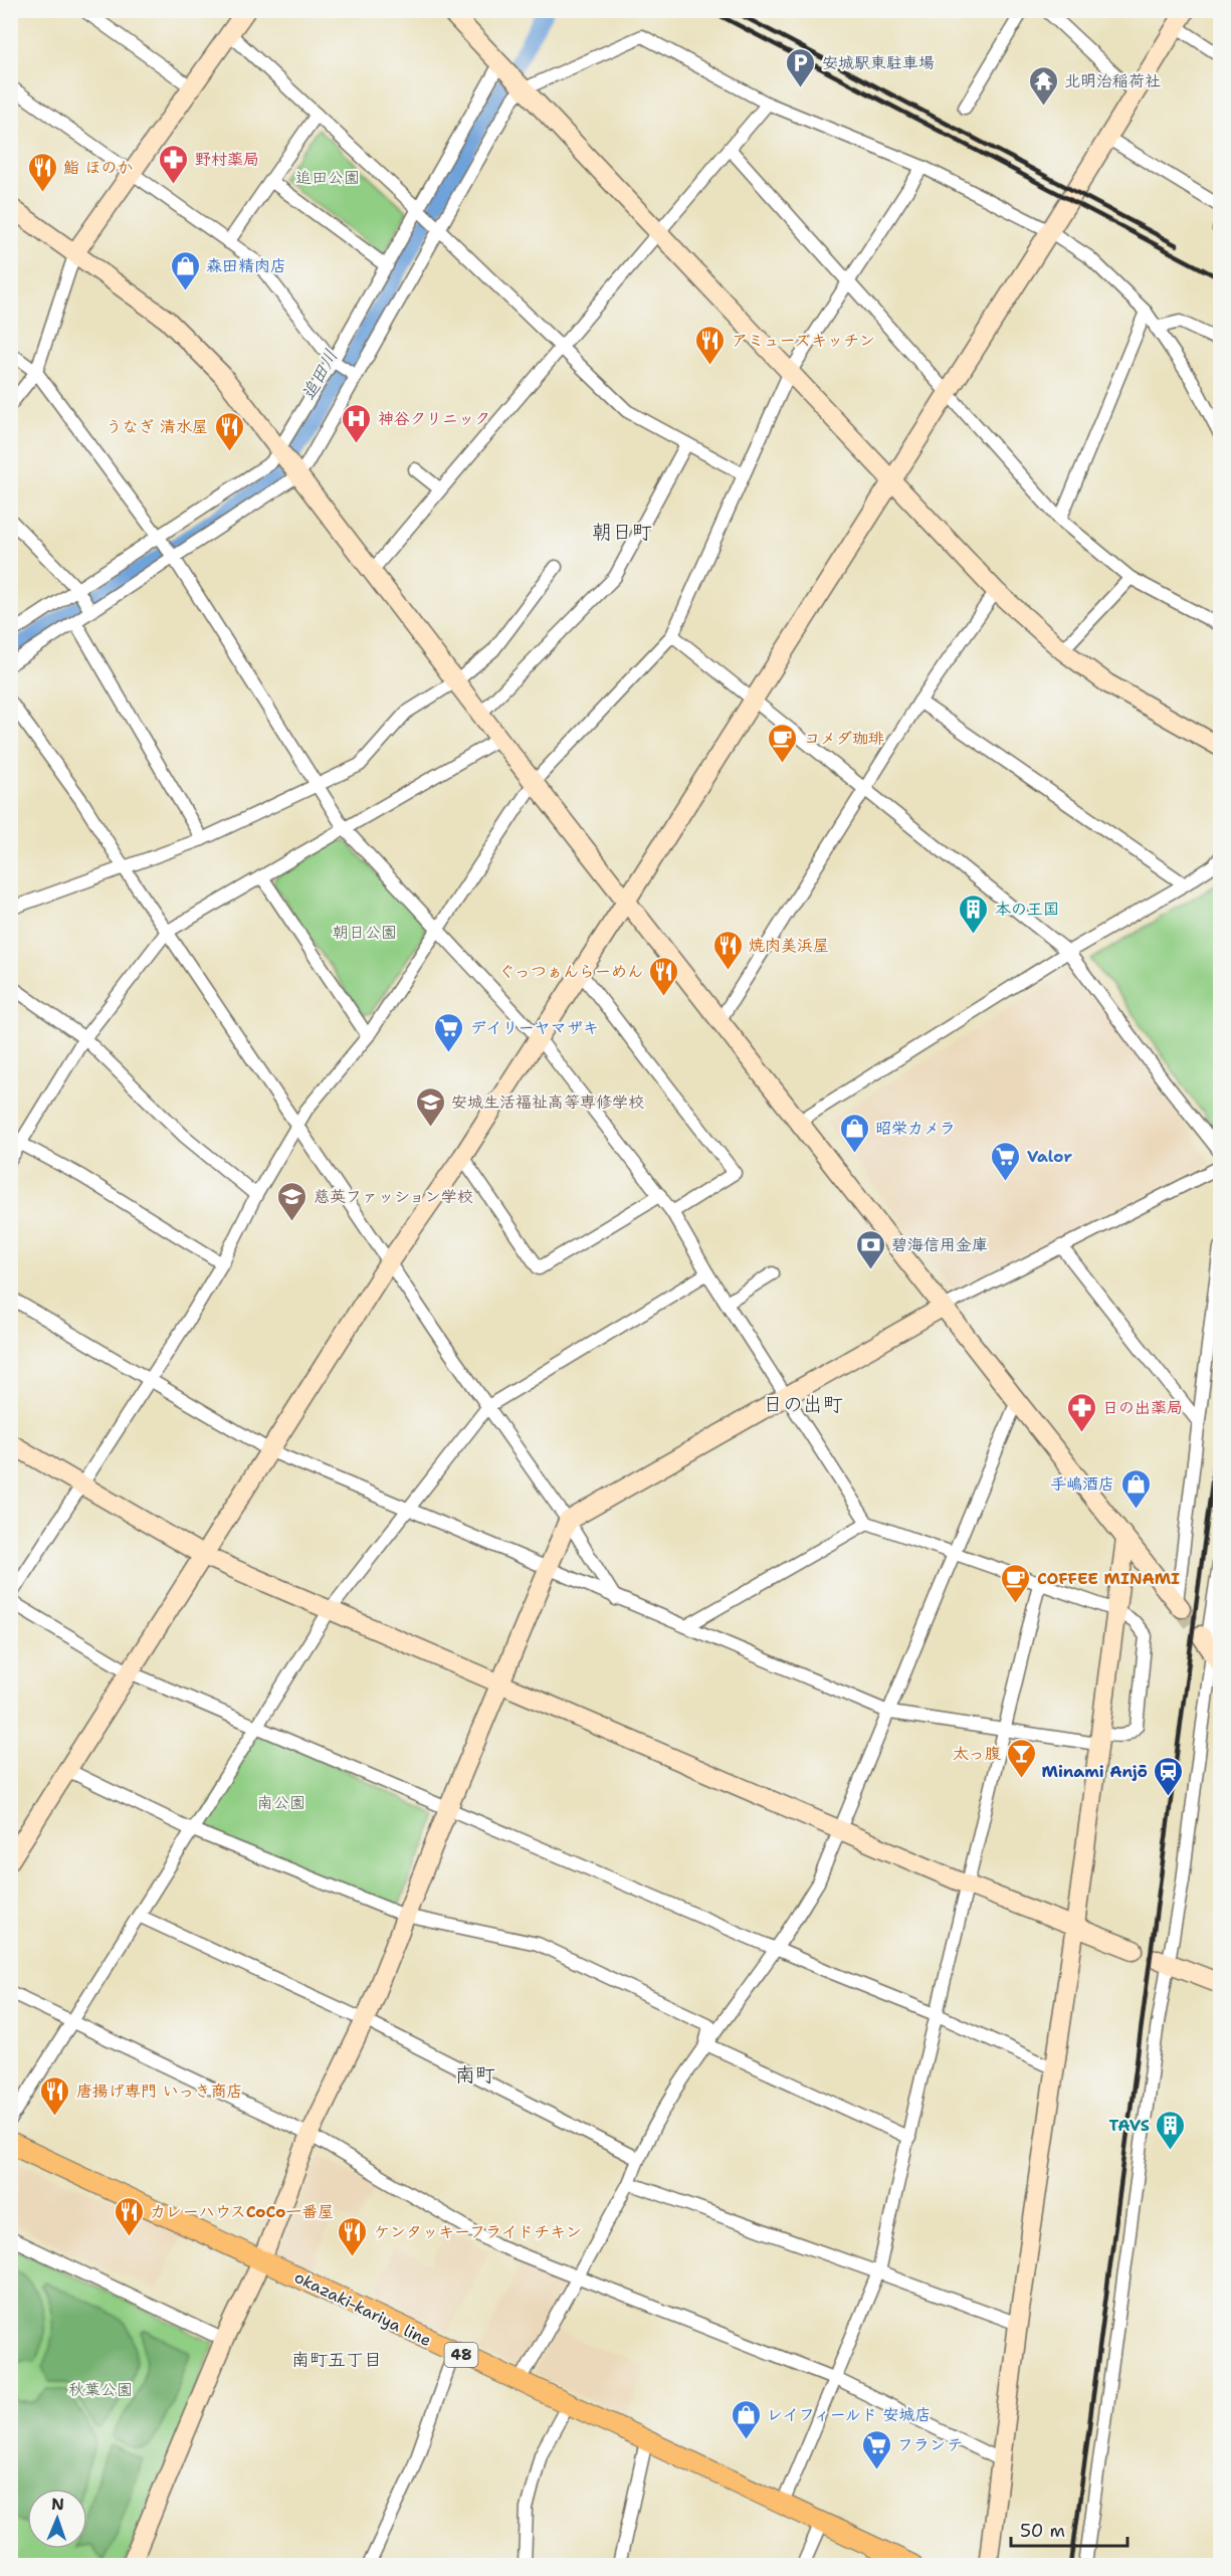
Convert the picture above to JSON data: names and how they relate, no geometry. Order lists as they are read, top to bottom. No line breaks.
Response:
{"streets":{"main road":["okazaki-kariya line","48"]},"districts":["朝日町","日の出町","南町","南町五丁目"],"water":["追田川"],"parks":["追田公園","朝日公園","南公園","秋葉公園"],"places":{"parking":["安城駅東駐車場"],"temple":["北明治稲荷社"],"pharmacy":["野村薬局","日の出薬局"],"restaurant":["鮨 ほのか","アミューズキッチン","うなぎ 清水屋","焼肉美浜屋","ぐっつぁんらーめん","唐揚げ専門 いっき商店","カレーハウスCoCo一番屋","ケンタッキーフライドチキン"],"shop":["森田精肉店","昭栄カメラ","手嶋酒店","レイフィールド 安城店"],"hospital":["神谷クリニック"],"cafe":["コメダ珈琲","COFFEE MINAMI"],"building":["本の王国","TAVS"],"supermarket":["デイリーヤマザキ","Valor","フランテ"],"school or university":["安城生活福祉高等専修学校","慈英ファッション学校"],"bank":["碧海信用金庫"],"bar":["太っ腹"],"station":["Minami Anjō"]},"scale_bar":"50 m","north":"top"}
